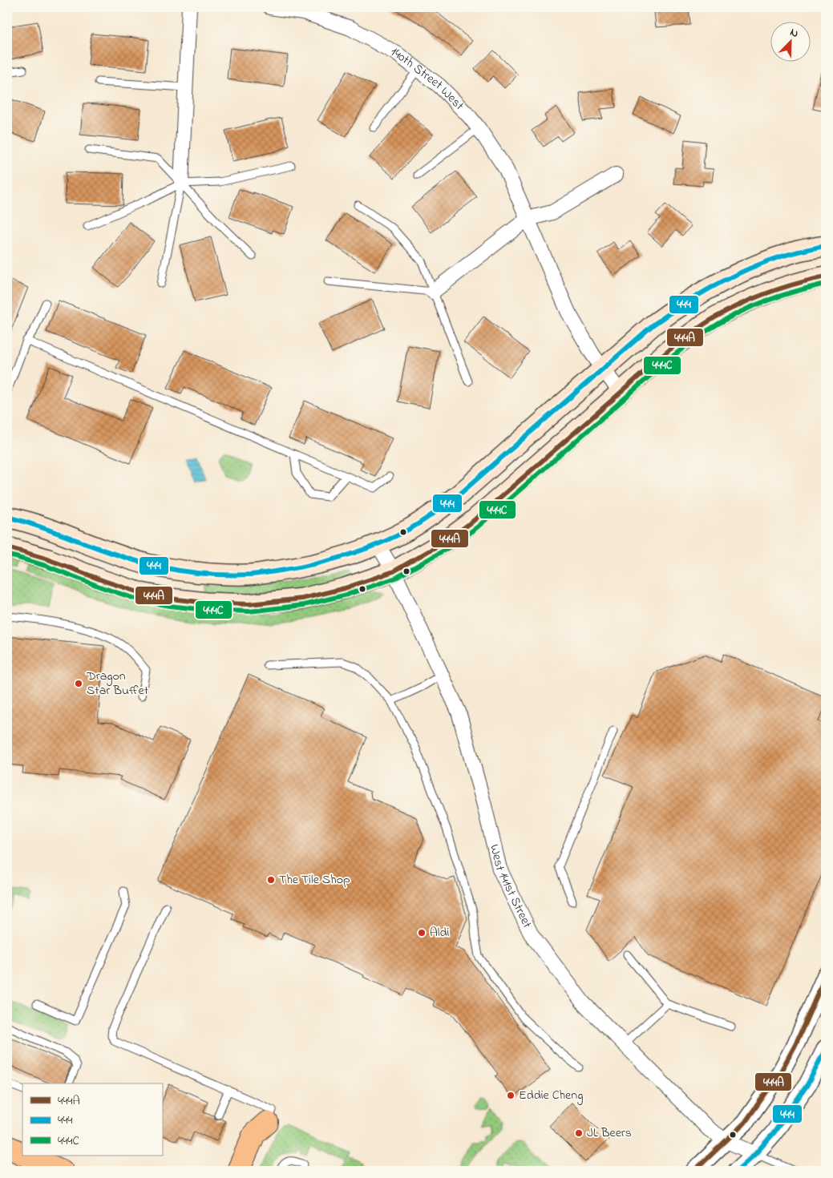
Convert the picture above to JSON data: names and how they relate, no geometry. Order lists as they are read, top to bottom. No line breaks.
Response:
{"streets":{"street":["140th Street West","West 141st Street"]},"places":["Dragon Star Buffet","The Tile Shop","Aldi","Eddie Cheng","JL Beers"],"lines":["transit line 444","transit line 444A","transit line 444C"],"legend":["444A","444","444C"],"north":"top right"}
